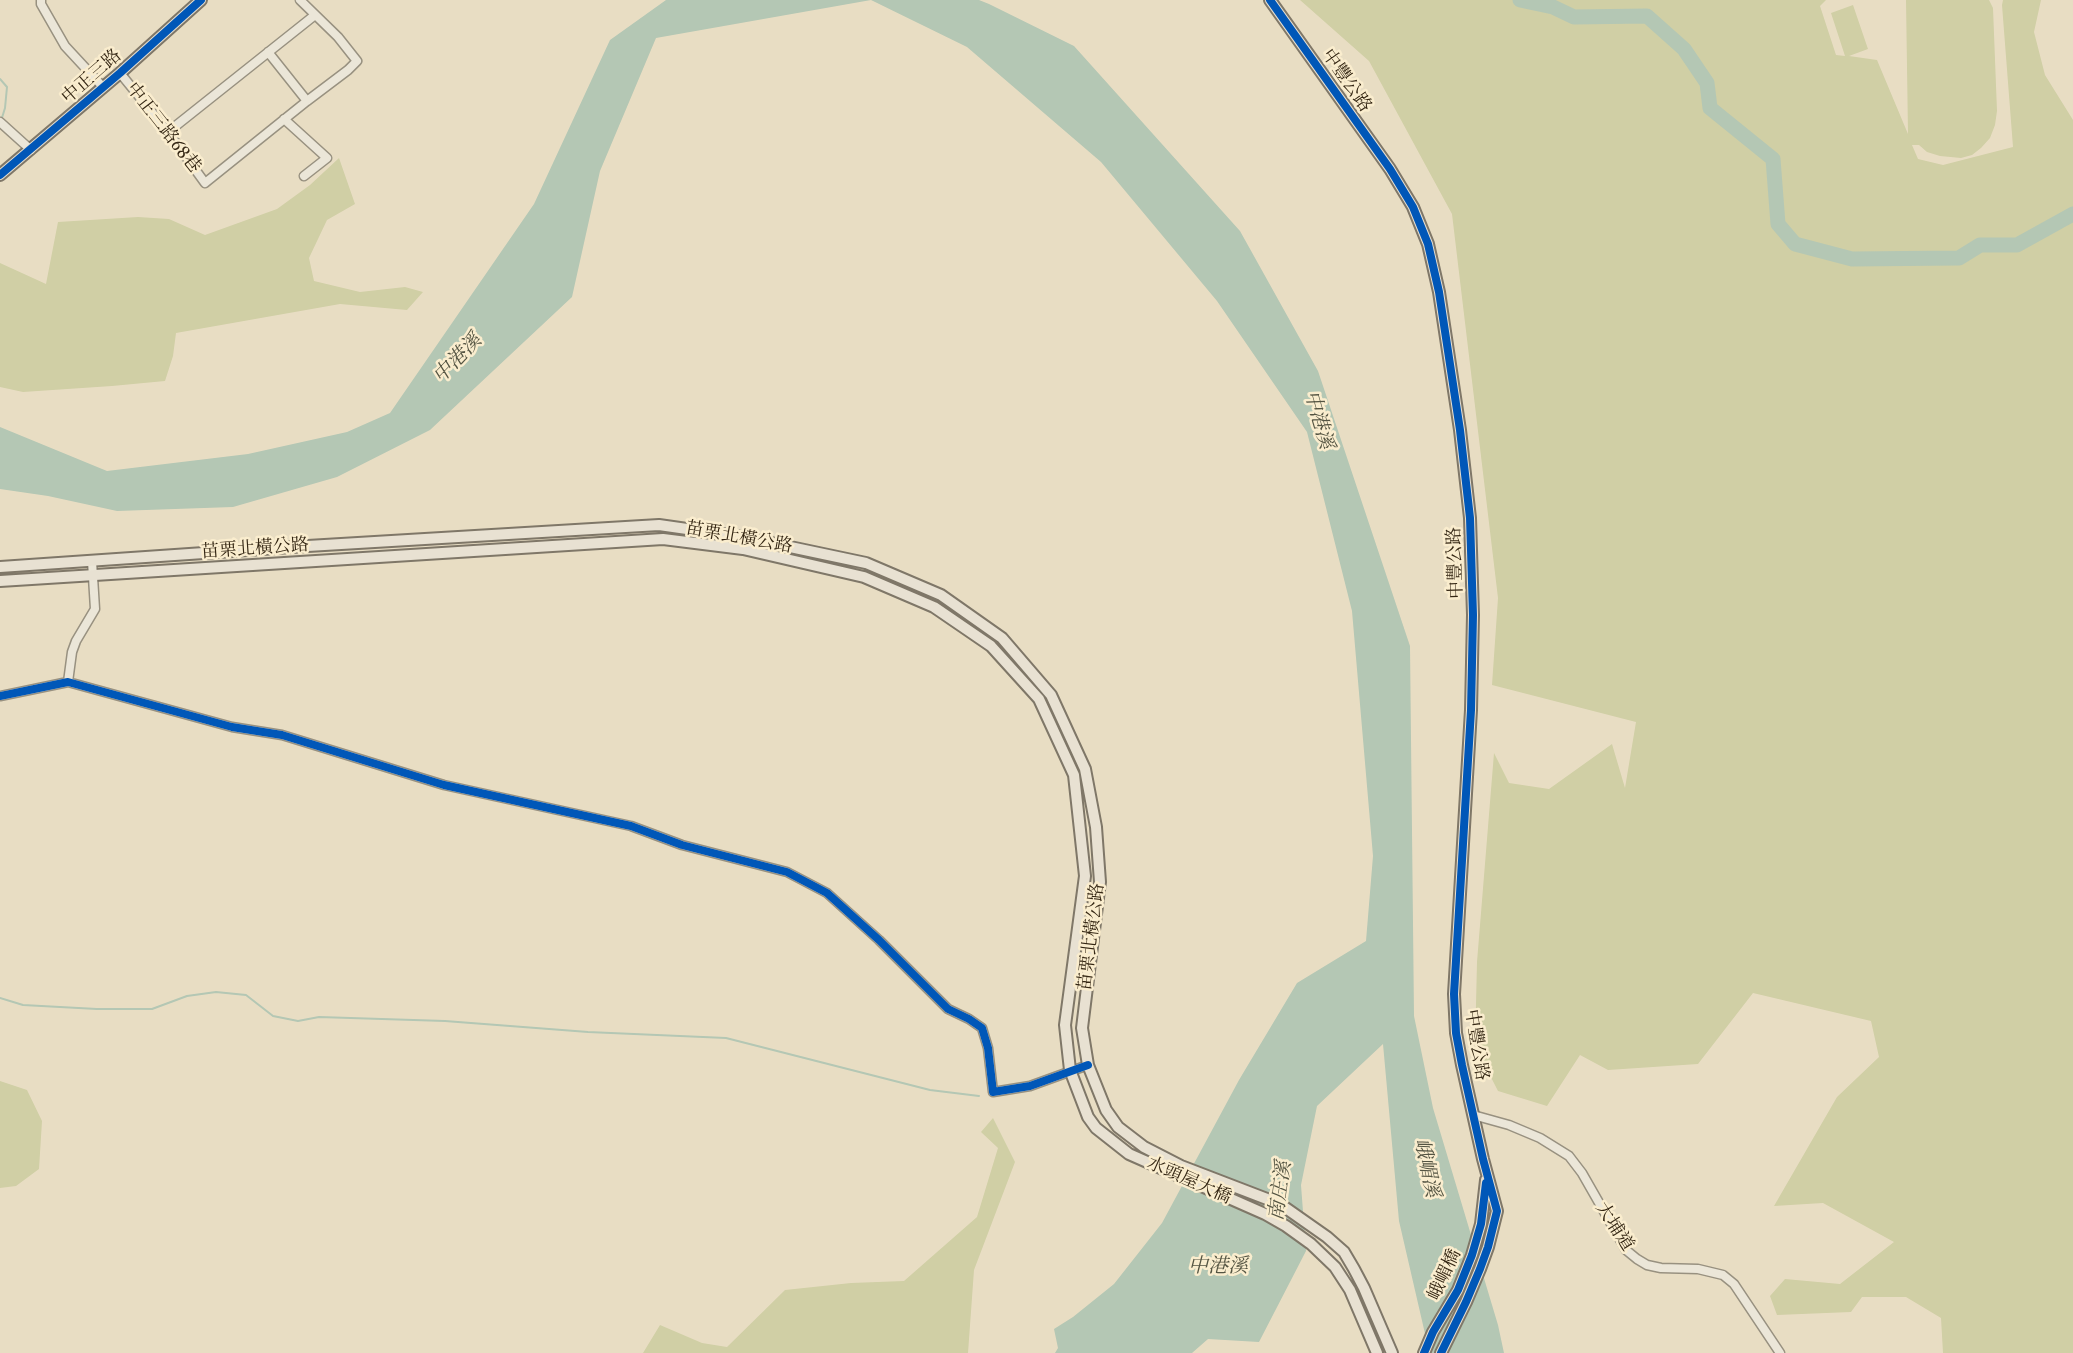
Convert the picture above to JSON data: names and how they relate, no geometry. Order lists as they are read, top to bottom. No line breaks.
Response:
{"streets":{"main road":["中正三路","中豐公路","苗栗北橫公路","水頭屋大橋","峨嵋橋"],"street":["中正三路68巷","大埔道"]},"crossings":[["中正三路","中正三路68巷"],["中豐公路","大埔道"],["中豐公路","峨嵋橋"],["苗栗北橫公路","水頭屋大橋"]],"water":["中港溪","峨嵋溪","南庄溪"]}
